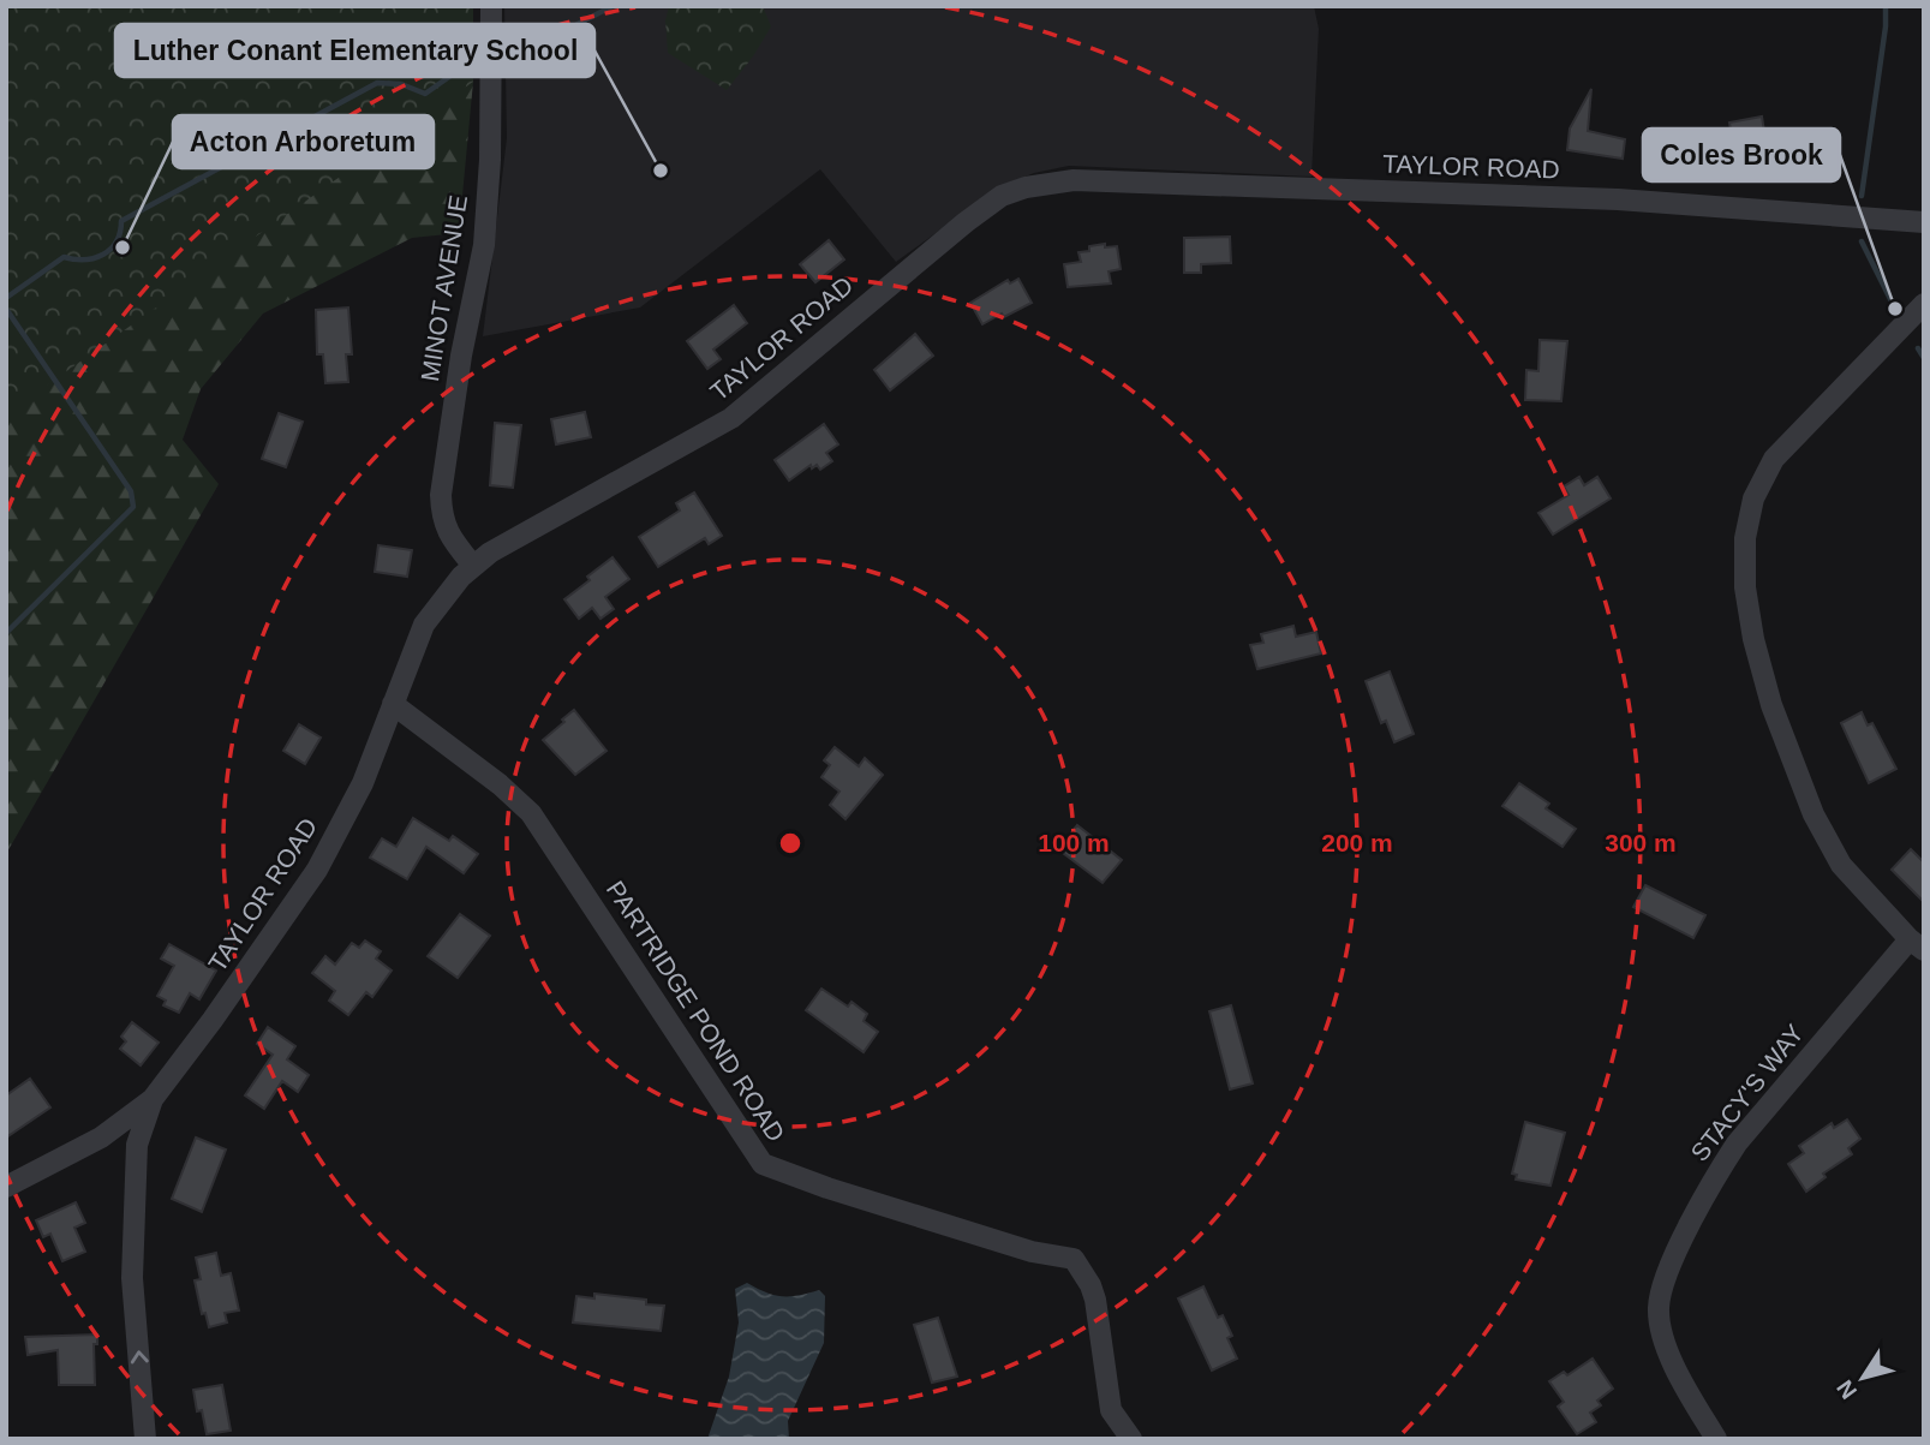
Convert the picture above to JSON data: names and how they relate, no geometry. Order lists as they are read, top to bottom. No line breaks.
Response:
{"streets":{"street":["TAYLOR ROAD","MINOT AVENUE","PARTRIDGE POND ROAD","STACY'S WAY"]},"crossings":[["TAYLOR ROAD","MINOT AVENUE"],["TAYLOR ROAD","PARTRIDGE POND ROAD"]],"places":["Luther Conant Elementary School","Acton Arboretum","Coles Brook"],"north":"bottom left","rings":["100 m","200 m","300 m"]}
